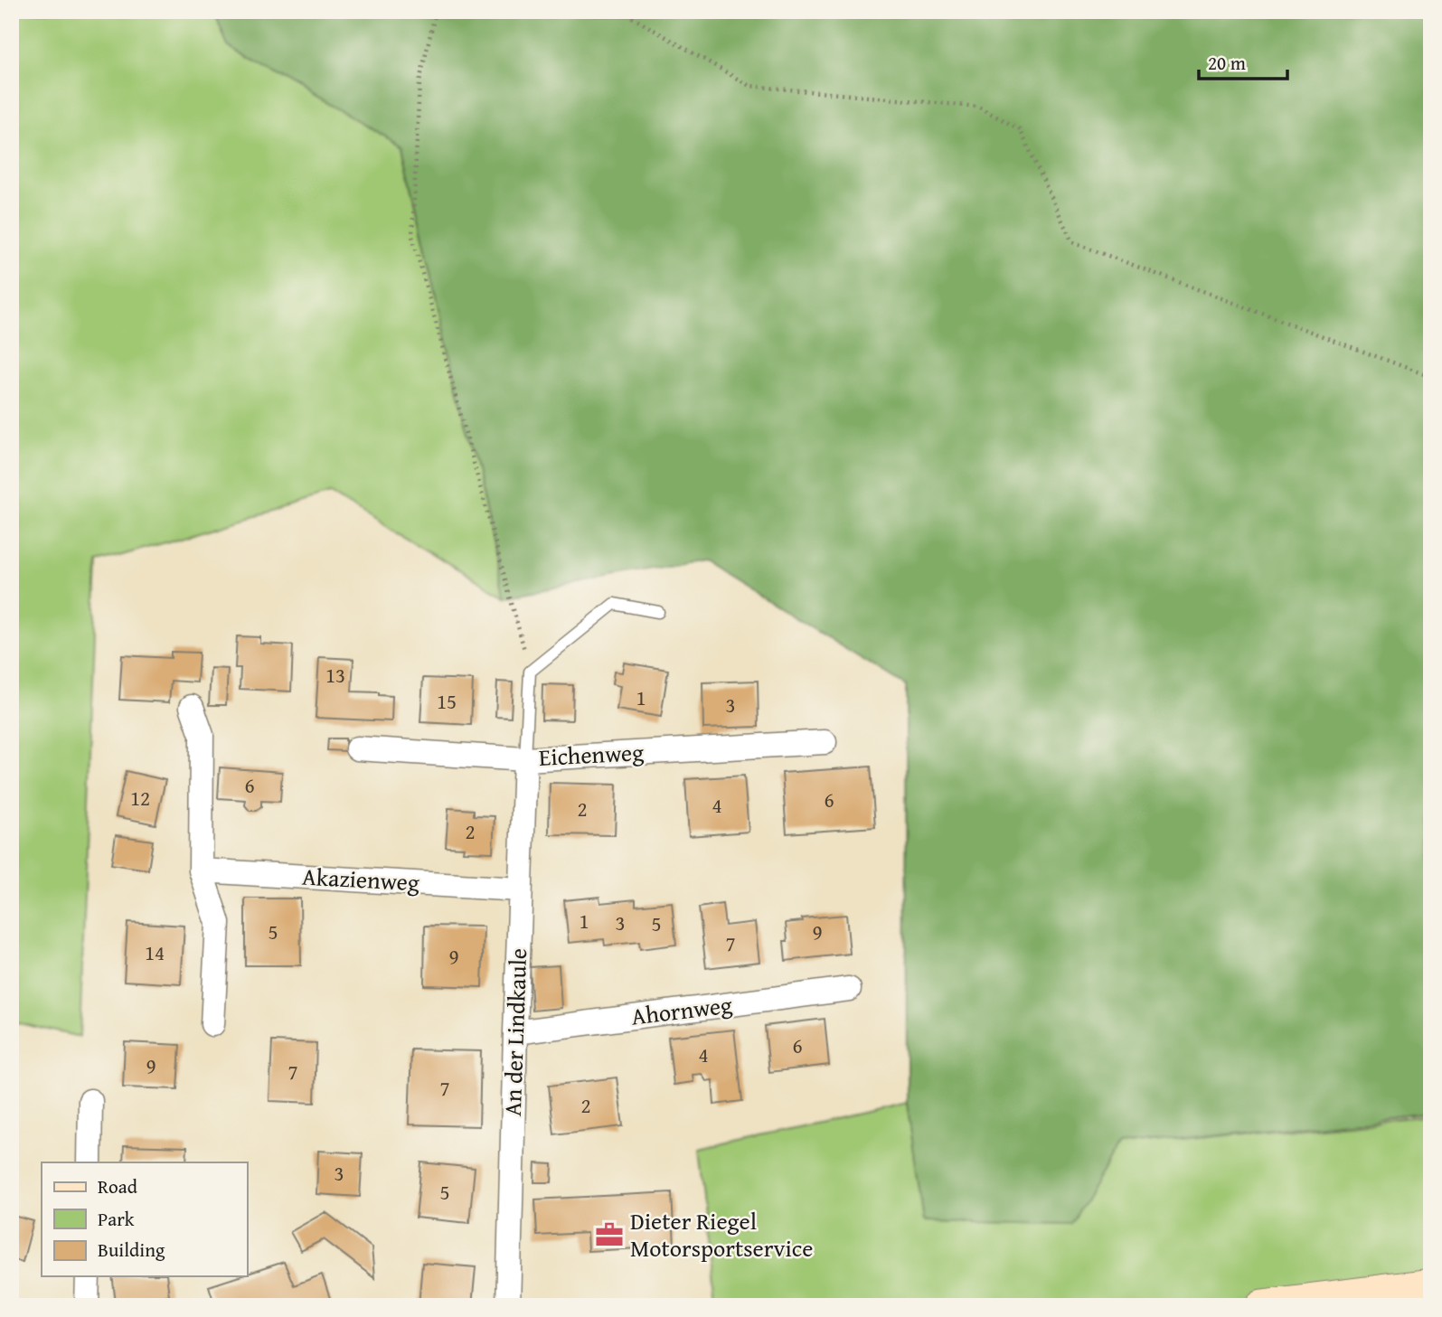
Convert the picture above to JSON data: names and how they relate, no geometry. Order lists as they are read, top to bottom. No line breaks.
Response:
{"streets":{"street":["Eichenweg","Akazienweg","Ahornweg","An der Lindkaule"]},"crossings":[["Eichenweg","An der Lindkaule"],["Akazienweg","An der Lindkaule"],["Ahornweg","An der Lindkaule"]],"places":{"office":["Dieter Riegel Motorsportservice"]},"house_numbers":["13","1","15","3","6","12","6","4","2","2","1","3","5","5","9","7","14","9","6","4","9","7","7","2","3","5"],"legend":["Road","Park","Building"],"scale_bar":"20 m"}
